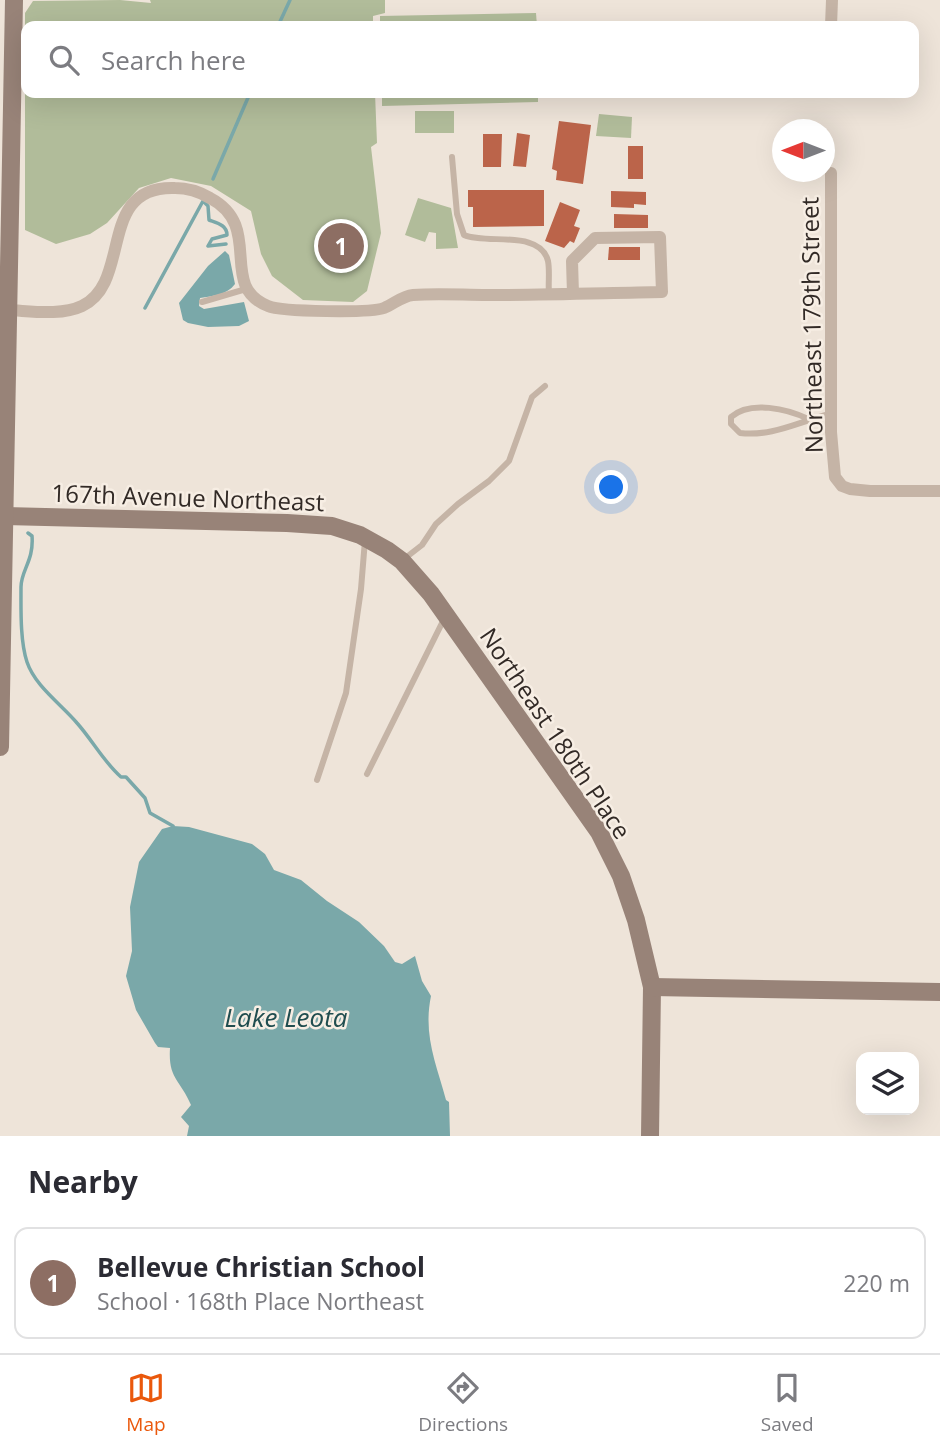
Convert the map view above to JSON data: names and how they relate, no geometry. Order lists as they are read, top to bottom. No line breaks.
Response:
{"streets":{"street":["Northeast 179th Street","167th Avenue Northeast","Northeast 180th Place"]},"crossings":[["167th Avenue Northeast","Northeast 180th Place"]],"water":["Lake Leota"],"north":"left","page":{"search":"Search here","pins":"1","heading":"Nearby","list":[{"mark":"1","name":"Bellevue Christian School","note":"School · 168th Place Northeast","value":"220 m"}],"nav":["Map","Directions","Saved"]}}
